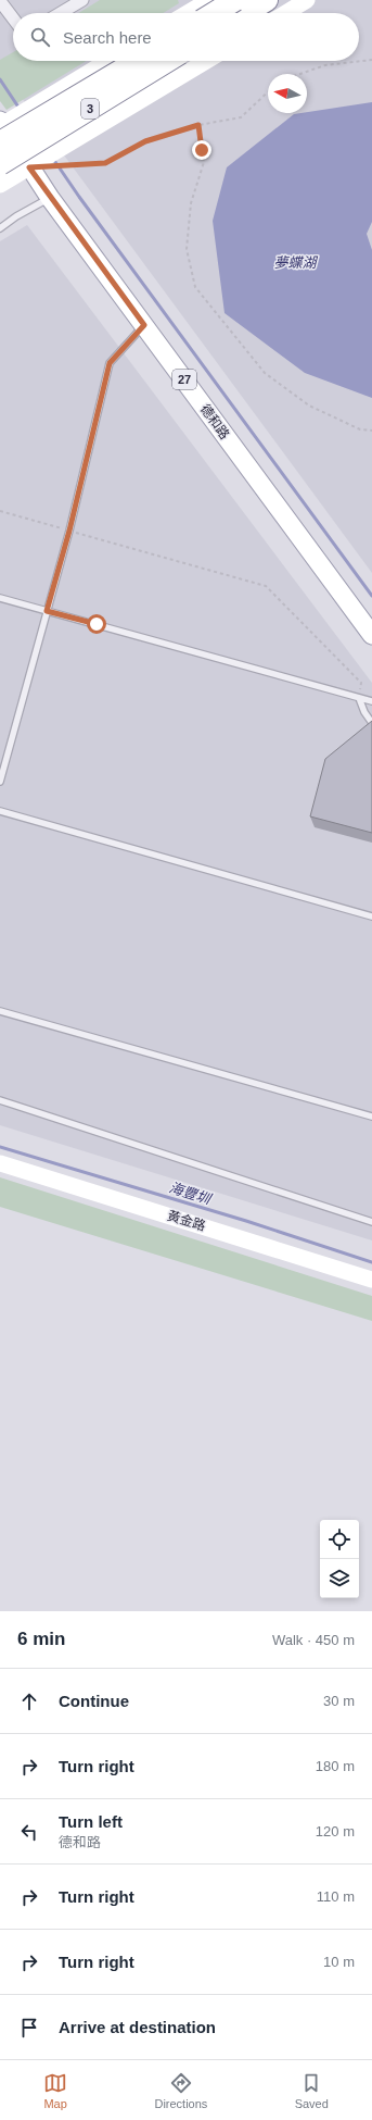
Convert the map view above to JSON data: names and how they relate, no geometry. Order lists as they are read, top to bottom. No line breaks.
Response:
{"streets":{"highway":["3"],"main road":["27","德和路","黃金路"]},"crossings":[["3","德和路"]],"water":["夢蝶湖","海豐圳"],"north":"left","page":{"search":"Search here","heading":["6 min","Walk · 450 m"],"list":[["Continue","30 m"],["Turn right","180 m"],["Turn left","德和路","120 m"],["Turn right","110 m"],["Turn right","10 m"],"Arrive at destination"],"nav":["Map","Directions","Saved"]}}
